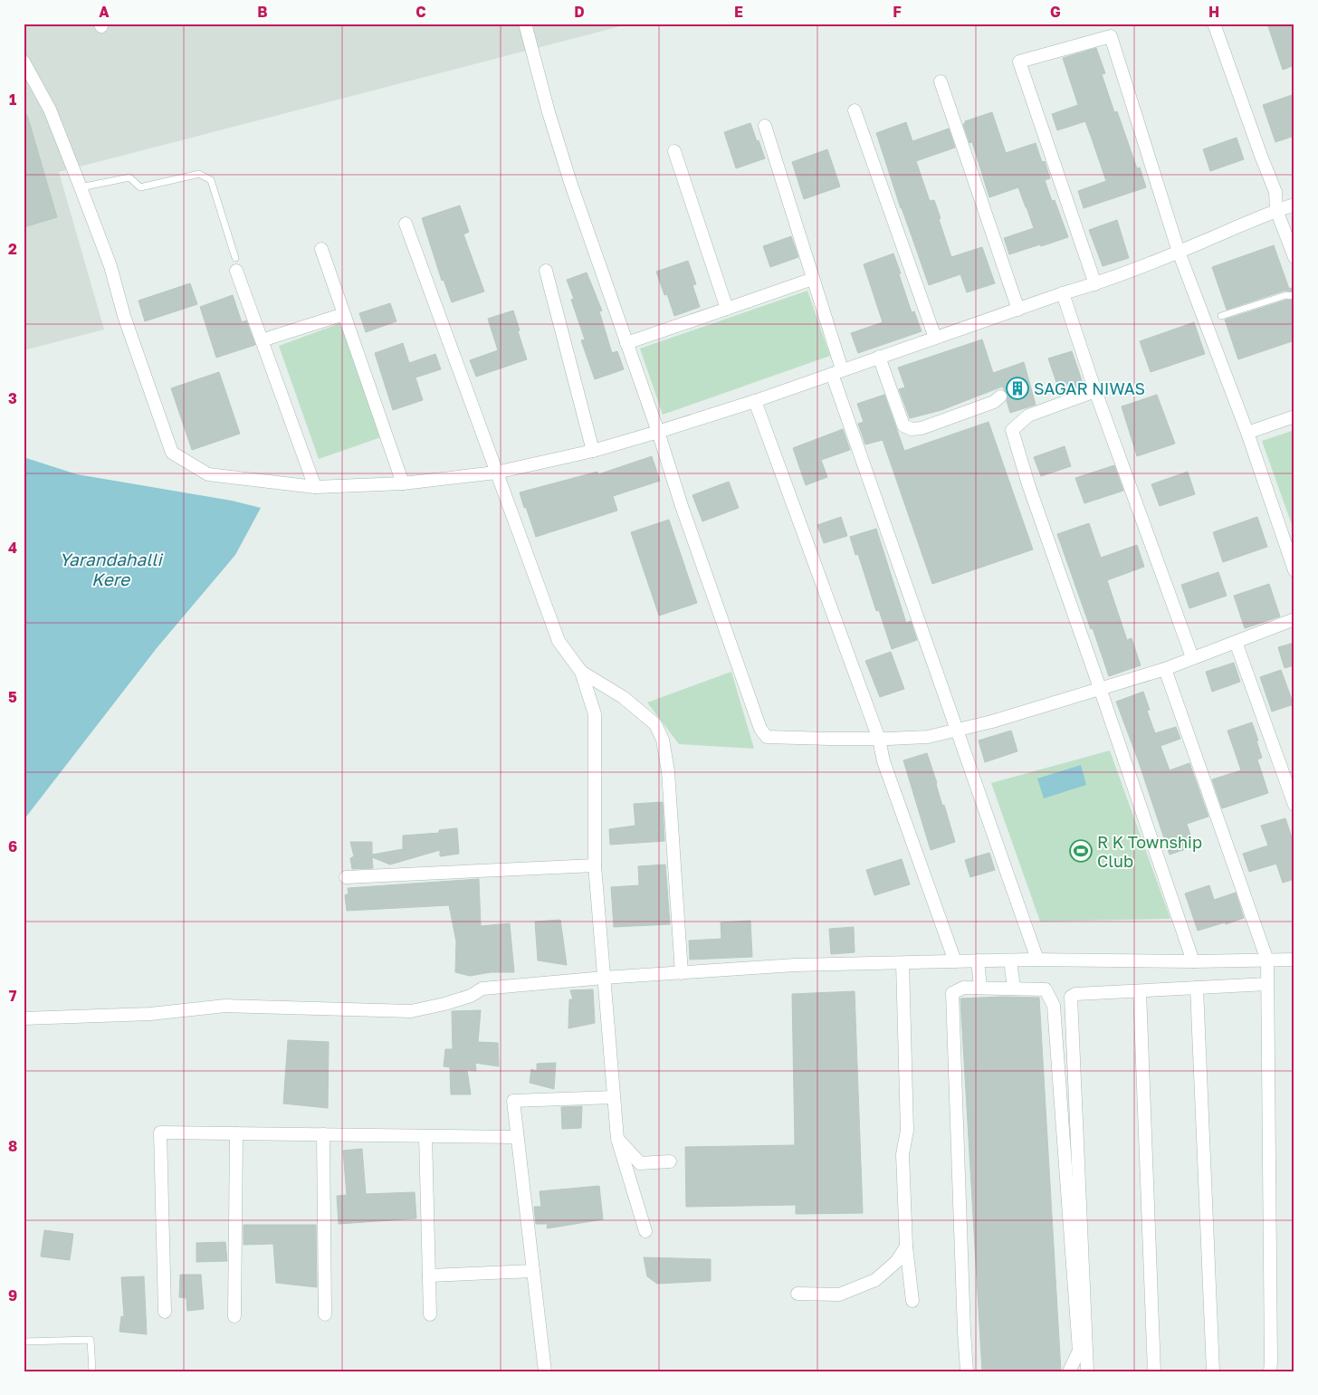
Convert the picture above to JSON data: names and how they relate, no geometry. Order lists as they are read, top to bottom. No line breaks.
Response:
{"water":["Yarandahalli Kere"],"places":{"building":["SAGAR NIWAS"],"sports":["R K Township Club"]},"grid":{"columns":["A","B","C","D","E","F","G","H"],"rows":["1","2","3","4","5","6","7","8","9"]}}
